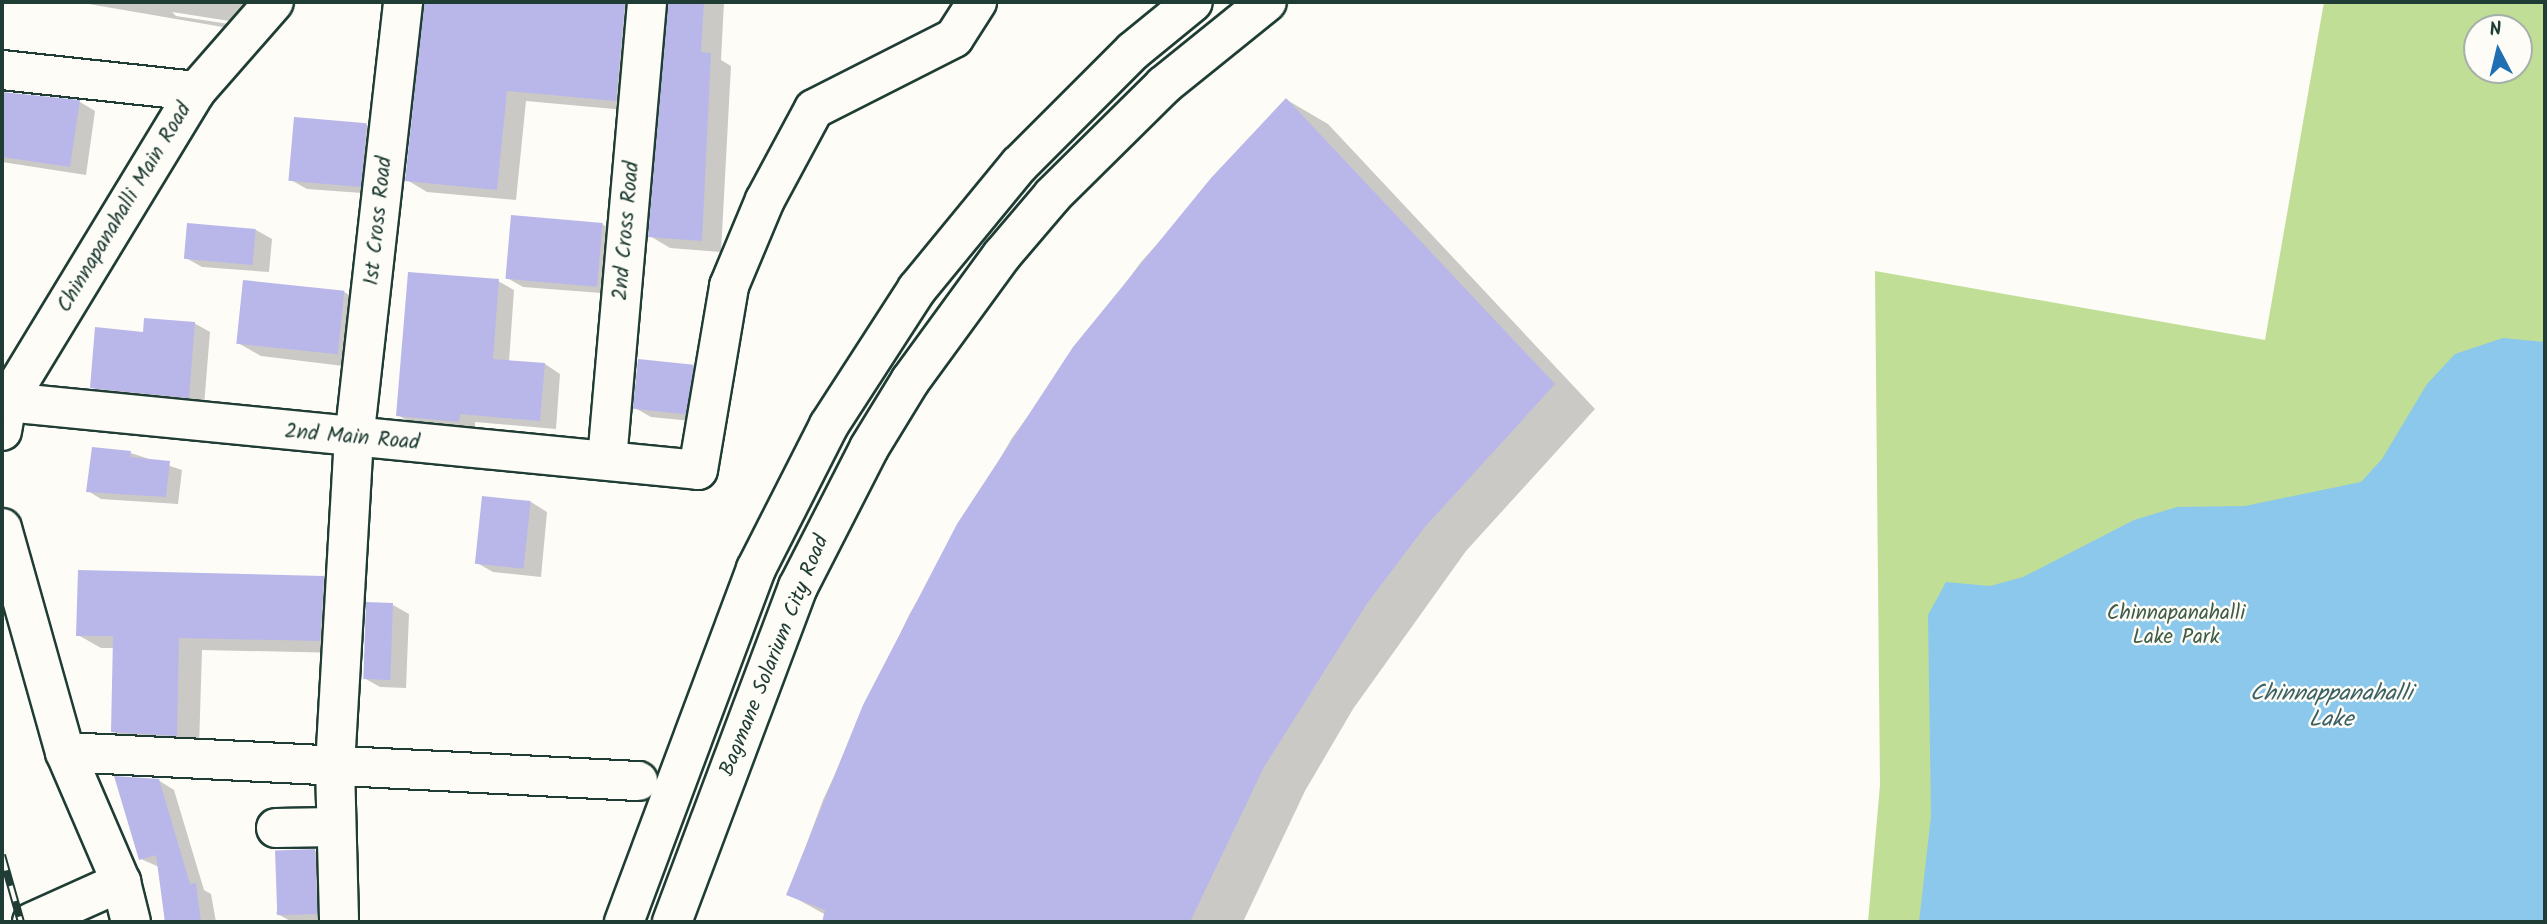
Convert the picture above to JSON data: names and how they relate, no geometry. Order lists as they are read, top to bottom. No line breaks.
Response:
{"streets":{"street":["Chinnapanahalli Main Road","1st Cross Road","2nd Cross Road","2nd Main Road","Bagmane Solarium City Road"]},"crossings":[["Chinnapanahalli Main Road","2nd Main Road"],["1st Cross Road","2nd Main Road"],["2nd Cross Road","2nd Main Road"]],"water":["Chinnappanahalli Lake"],"parks":["Chinnapanahalli Lake Park"],"north":"top"}
